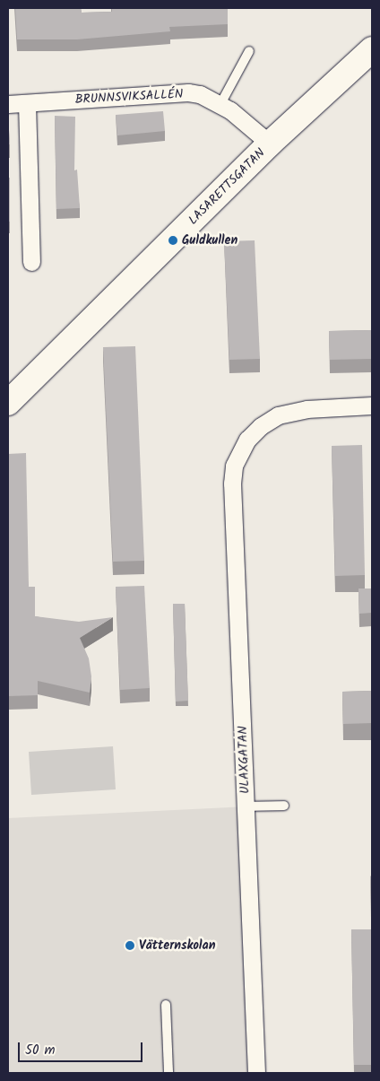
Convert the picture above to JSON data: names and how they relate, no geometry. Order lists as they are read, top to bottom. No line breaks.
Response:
{"streets":{"street":["BRUNNSVIKSALLÉN","LASARETTSGATAN","ULAXGATAN"]},"crossings":[["BRUNNSVIKSALLÉN","LASARETTSGATAN"]],"places":["Guldkullen","Vätternskolan"],"scale_bar":"50 m"}
